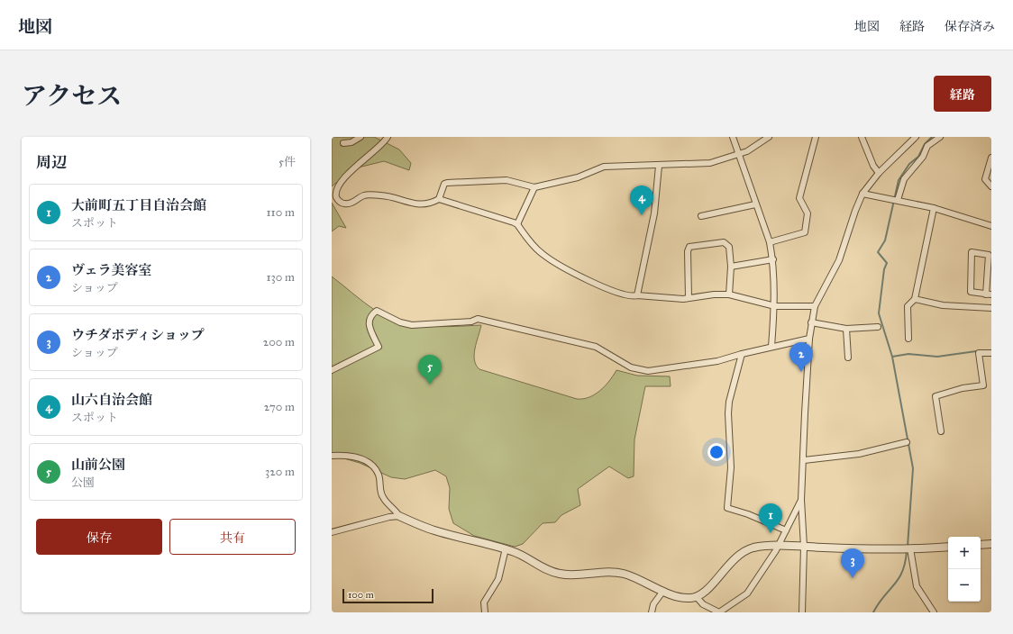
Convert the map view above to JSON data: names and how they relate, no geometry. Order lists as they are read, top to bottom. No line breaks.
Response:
{"scale_bar":"100 m","page":{"header":"地図","nav":["地図","経路","保存済み"],"title":"アクセス","buttons":["経路",["保存","共有"]],"heading":["周辺","5件"],"list":[{"mark":"1","name":"大前町五丁目自治会館","note":"スポット","value":"110 m"},{"mark":"2","name":"ヴェラ美容室","note":"ショップ","value":"130 m"},{"mark":"3","name":"ウチダボディショップ","note":"ショップ","value":"200 m"},{"mark":"4","name":"山六自治会館","note":"スポット","value":"270 m"},{"mark":"5","name":"山前公園","note":"公園","value":"320 m"}],"pins":["4","2","5","1","3"],"map_buttons":["+","−"],"scale":"100 m"}}
